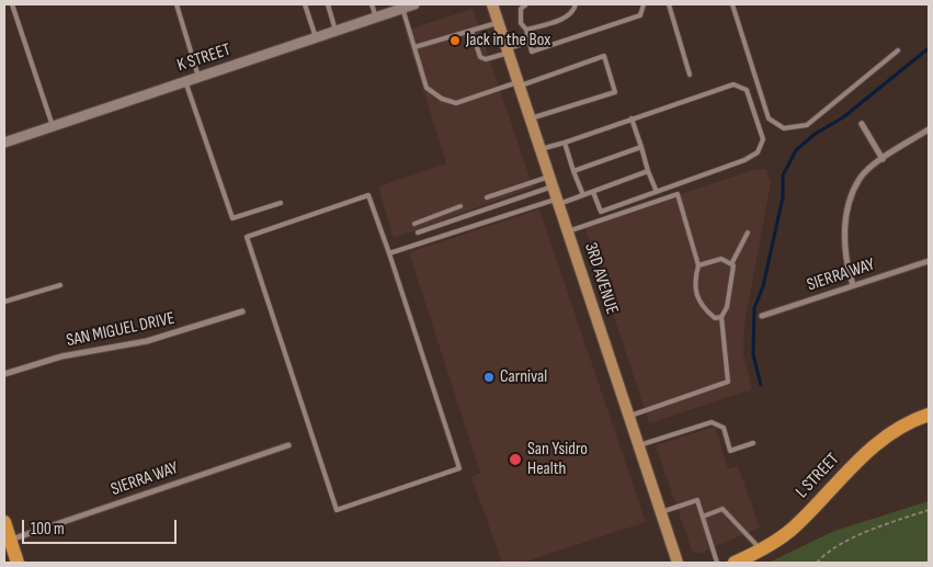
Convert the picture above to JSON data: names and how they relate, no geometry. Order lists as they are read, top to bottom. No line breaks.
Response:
{"streets":{"main road":["3RD AVENUE","L STREET"],"street":["K STREET","SIERRA WAY","SAN MIGUEL DRIVE"]},"places":["Jack in the Box","Carnival","San Ysidro Health"],"scale_bar":"100 m"}
